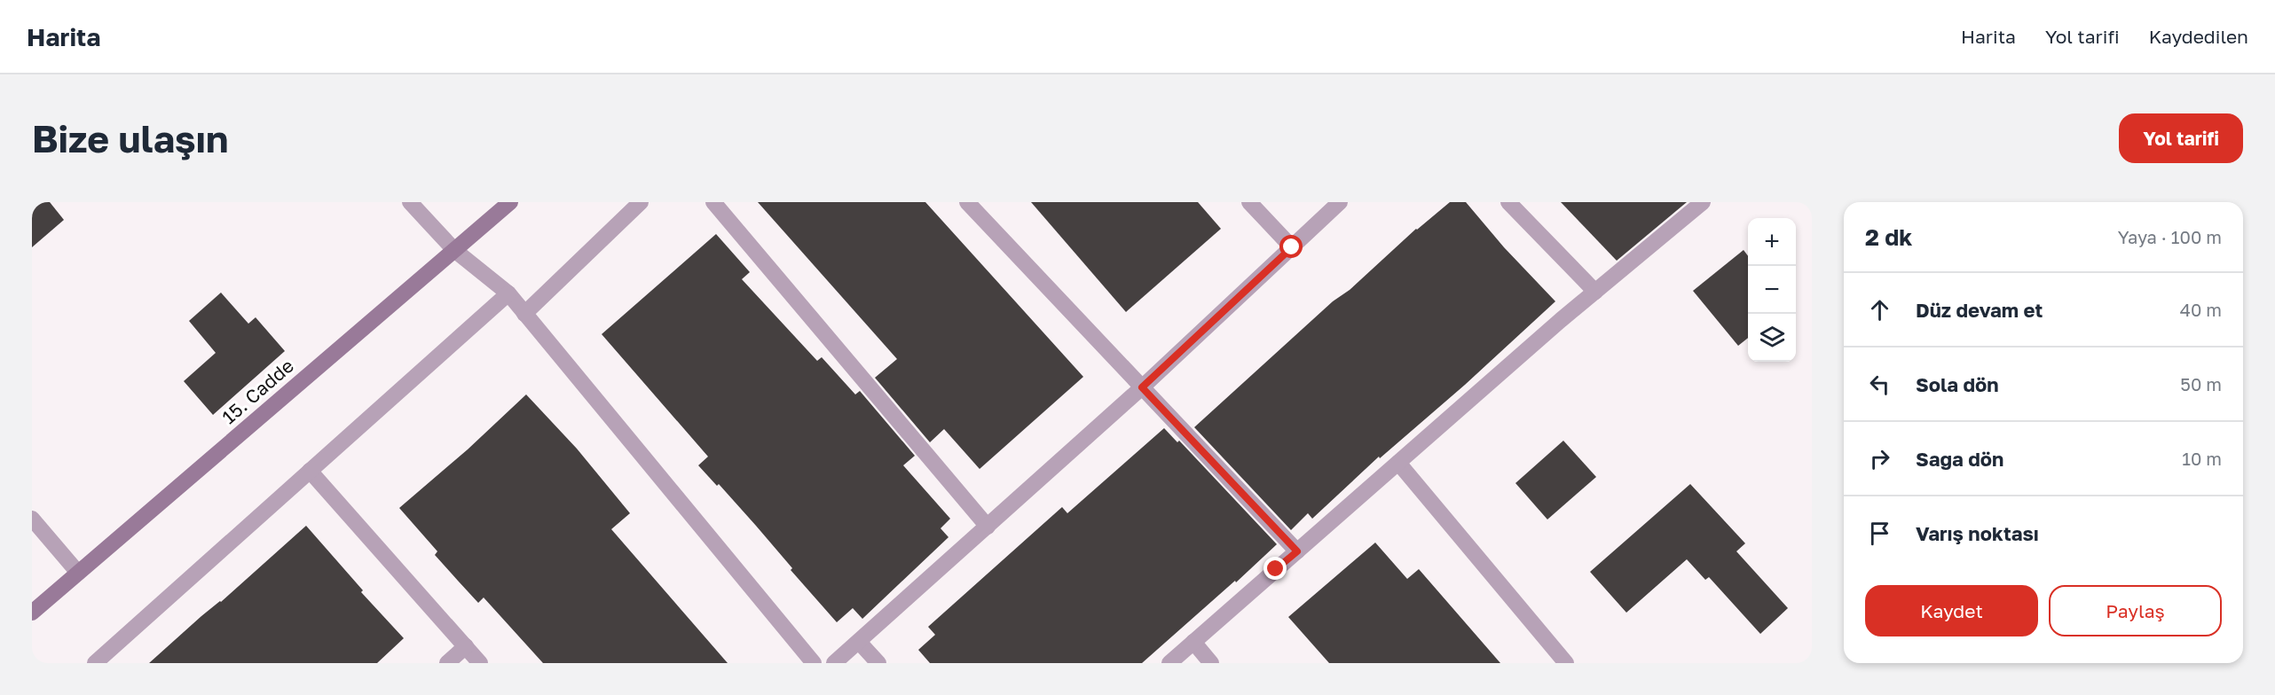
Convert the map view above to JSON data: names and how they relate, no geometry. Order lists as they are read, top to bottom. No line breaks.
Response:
{"streets":{"main road":["15. Cadde"]},"page":{"header":"Harita","nav":["Harita","Yol tarifi","Kaydedilen"],"buttons":["Yol tarifi",["Kaydet","Paylaş"]],"title":"Bize ulaşın","heading":["2 dk","Yaya · 100 m"],"map_buttons":["+","−"],"list":[["Düz devam et","40 m"],["Sola dön","50 m"],["Sağa dön","10 m"],"Varış noktası"]}}
